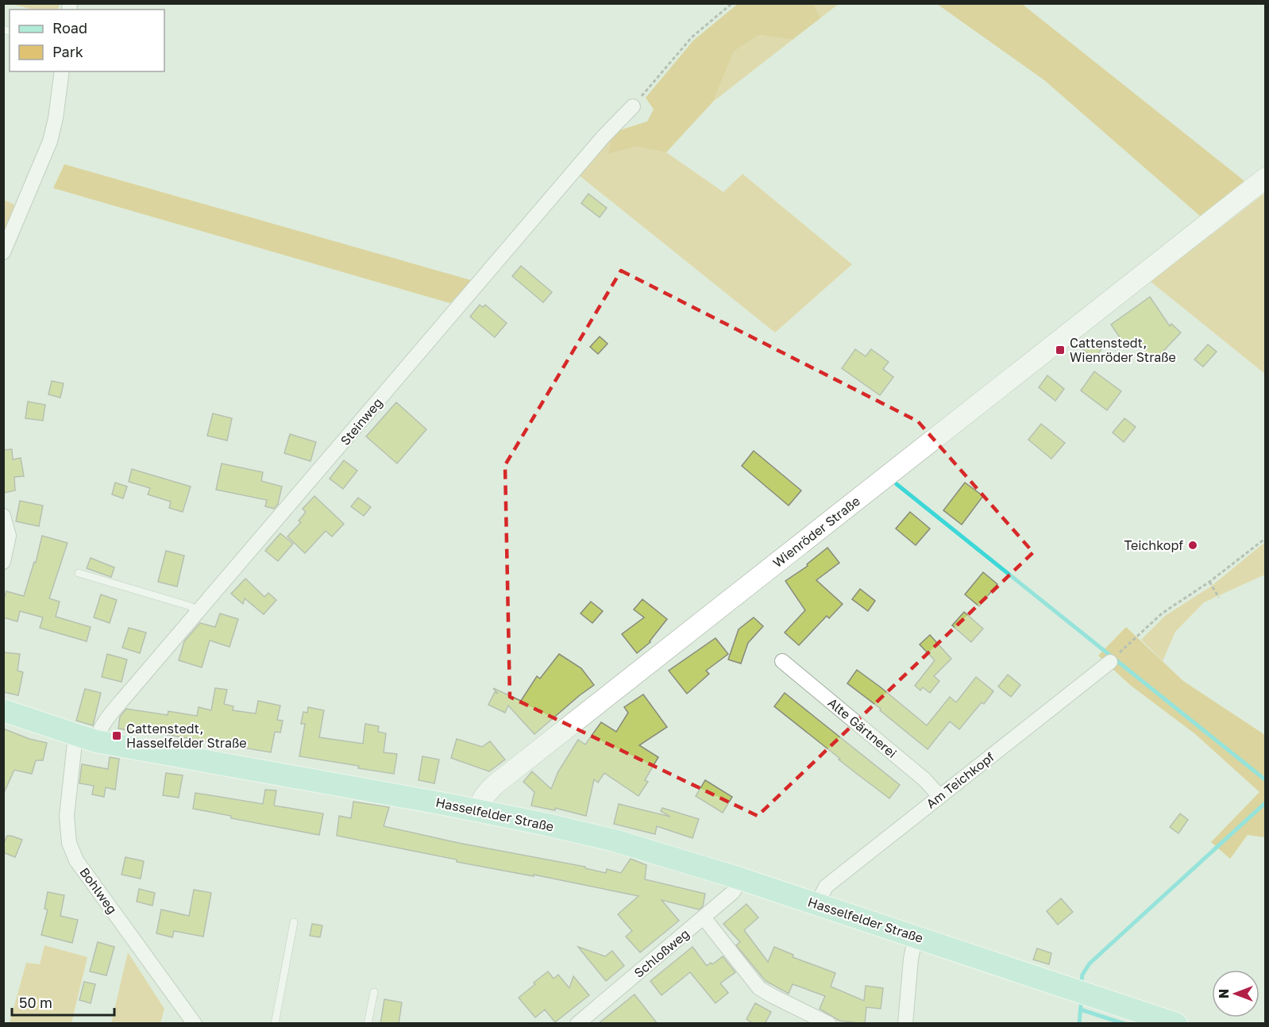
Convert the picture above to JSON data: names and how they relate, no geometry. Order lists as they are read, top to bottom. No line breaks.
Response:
{"streets":{"main road":["Wienröder Straße","Hasselfelder Straße"],"street":["Steinweg","Alte Gärtnerei","Am Teichkopf","Bohlweg","Schloßweg"]},"crossings":[["Steinweg","Hasselfelder Straße"],["Steinweg","Bohlweg"],["Wienröder Straße","Hasselfelder Straße"],["Alte Gärtnerei","Am Teichkopf"],["Am Teichkopf","Hasselfelder Straße"],["Hasselfelder Straße","Bohlweg"],["Hasselfelder Straße","Schloßweg"]],"places":{"transit":["Cattenstedt, Wienröder Straße","Cattenstedt, Hasselfelder Straße"],"other":["Teichkopf"]},"legend":["Road","Park"],"scale_bar":"50 m","north":"left"}
